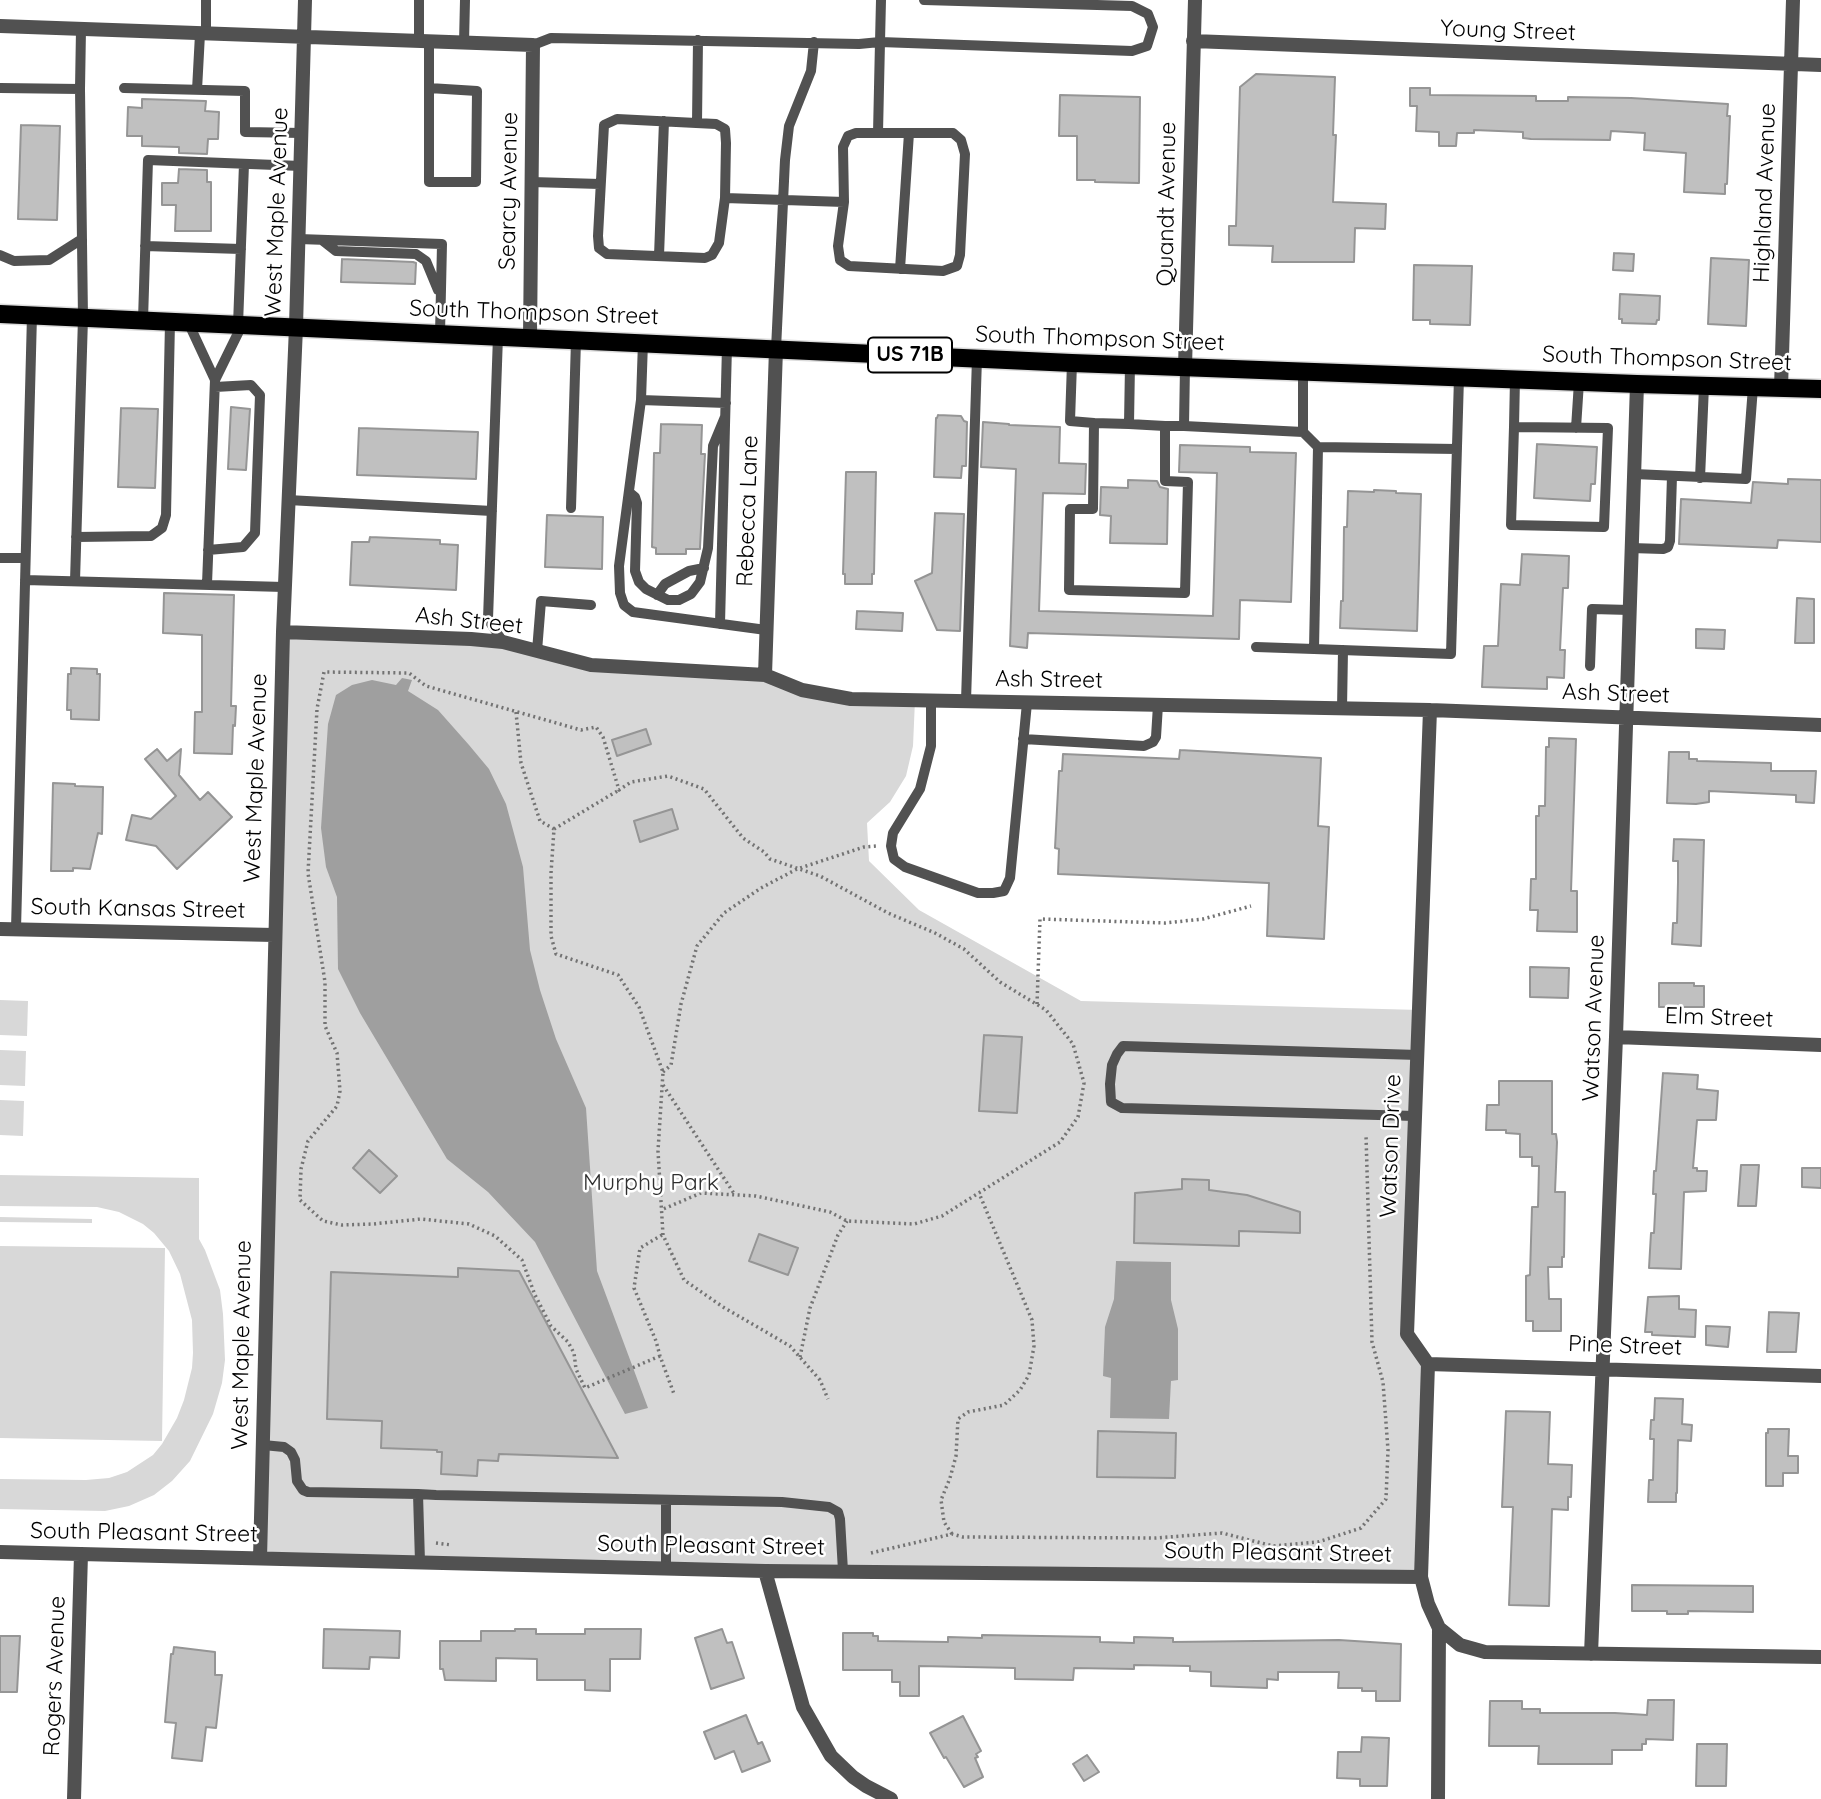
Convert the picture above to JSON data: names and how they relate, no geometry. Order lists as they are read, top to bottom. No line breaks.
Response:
{"streets":{"main road":["South Thompson Street","US 71B"],"street":["Young Street","Searcy Avenue","Highland Avenue","Quandt Avenue","West Maple Avenue","Rebecca Lane","Ash Street","South Kansas Street","Watson Avenue","Elm Street","Watson Drive","Pine Street","South Pleasant Street","Rogers Avenue"]},"crossings":[["Young Street","Highland Avenue"],["Young Street","Quandt Avenue"],["Searcy Avenue","South Thompson Street"],["Highland Avenue","South Thompson Street"],["Quandt Avenue","South Thompson Street"],["West Maple Avenue","South Thompson Street"],["West Maple Avenue","Ash Street"],["West Maple Avenue","South Kansas Street"],["West Maple Avenue","South Pleasant Street"],["South Thompson Street","Rebecca Lane"],["South Thompson Street","Watson Avenue"],["Rebecca Lane","Ash Street"],["Ash Street","Watson Avenue"],["Ash Street","Watson Drive"],["Watson Avenue","Elm Street"],["Watson Avenue","Pine Street"],["Watson Drive","Pine Street"],["South Pleasant Street","Rogers Avenue"]],"parks":["Murphy Park"]}
